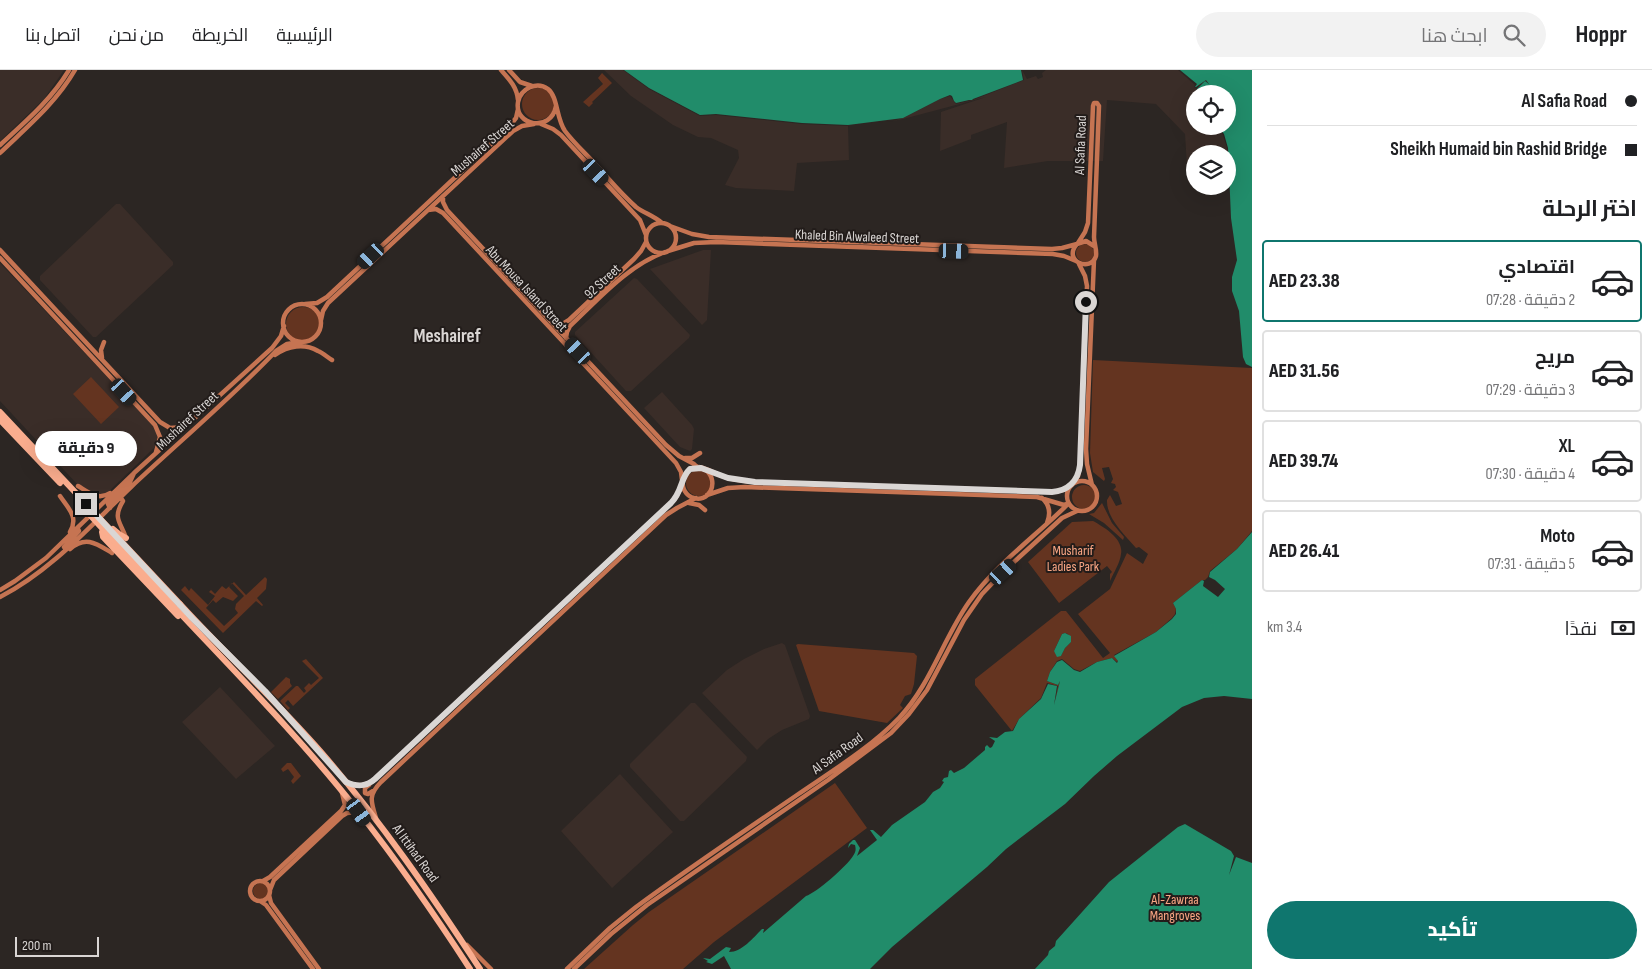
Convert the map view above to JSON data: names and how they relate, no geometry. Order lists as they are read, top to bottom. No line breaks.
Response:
{"streets":{"highway":["Al Ittihad Road"],"main road":["Al Safia Road","Mushairef Street","Khaled Bin Alwaleed Street","92 Street","Abu Mousa Island Street"]},"crossings":[["Al Safia Road","Khaled Bin Alwaleed Street"],["Mushairef Street","Abu Mousa Island Street"],["Khaled Bin Alwaleed Street","92 Street"],["92 Street","Abu Mousa Island Street"]],"districts":["Meshairef"],"parks":["Musharif Ladies Park","Al-Zawraa Mangroves"],"scale_bar":"200 m","page":{"header":"Hoppr","search":"ابحث هنا","nav":["الرئيسية","الخريطة","من نحن","اتصل بنا"],"banner":["Al Safia Road","Sheikh Humaid bin Rashid Bridge"],"heading":"اختر الرحلة","list":[{"name":"اقتصادي","note":"2 دقيقة · 07:28","value":"AED 23.38"},{"name":"مريح","note":"3 دقيقة · 07:29","value":"AED 31.56"},{"name":"XL","note":"4 دقيقة · 07:30","value":"AED 39.74"},{"name":"Moto","note":"5 دقيقة · 07:31","value":"AED 26.41"}],"bubble":"9 دقيقة","pay":["نقدًا","3.4 km"],"buttons":"تأكيد","scale":"200 m"}}
